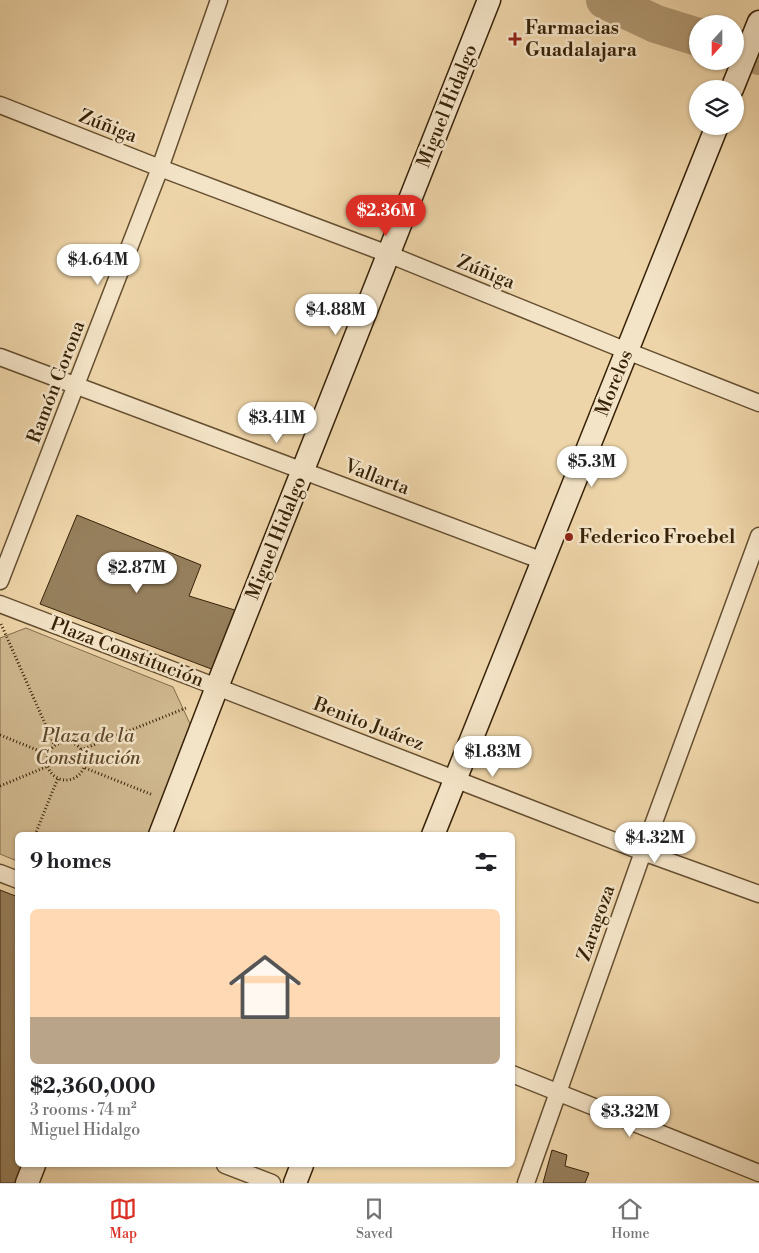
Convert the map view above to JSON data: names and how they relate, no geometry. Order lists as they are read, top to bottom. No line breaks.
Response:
{"streets":{"street":["Miguel Hidalgo","Zúñiga","Ramón Corona","Morelos","Vallarta","Plaza Constitución","Benito Juárez","Zaragoza"]},"crossings":[["Miguel Hidalgo","Zúñiga"],["Miguel Hidalgo","Vallarta"],["Miguel Hidalgo","Plaza Constitución"],["Miguel Hidalgo","Benito Juárez"],["Zúñiga","Ramón Corona"],["Zúñiga","Morelos"],["Ramón Corona","Vallarta"],["Morelos","Vallarta"],["Morelos","Benito Juárez"],["Plaza Constitución","Benito Juárez"],["Benito Juárez","Zaragoza"]],"parks":["Plaza de la Constitución"],"places":{"health":["Farmacias Guadalajara"],"other":["Federico Froebel"]},"north":"bottom","page":{"price":["$2.36M","$4.64M","$4.88M","$3.41M","$5.3M","$2.87M","$1.83M","$4.32M","$3.32M"],"heading":"9 homes","list":[{"name":"$2,360,000","note":"3 rooms · 74 m² · Miguel Hidalgo"}],"tabs":["Map","Saved","Home"]}}
